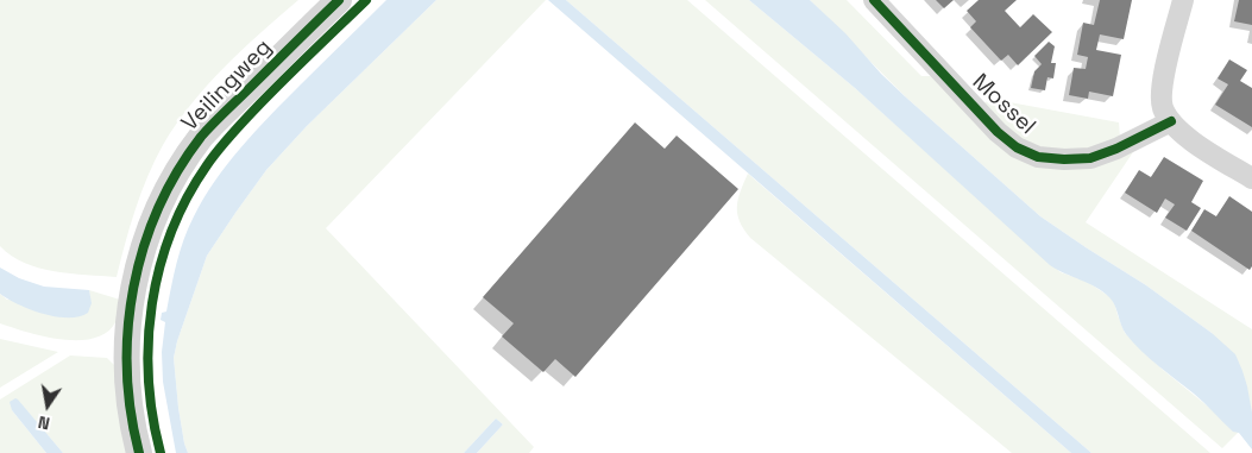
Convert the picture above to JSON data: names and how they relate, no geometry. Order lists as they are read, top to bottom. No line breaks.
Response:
{"streets":{"street":["Veilingweg","Mossel"]},"north":"bottom"}
